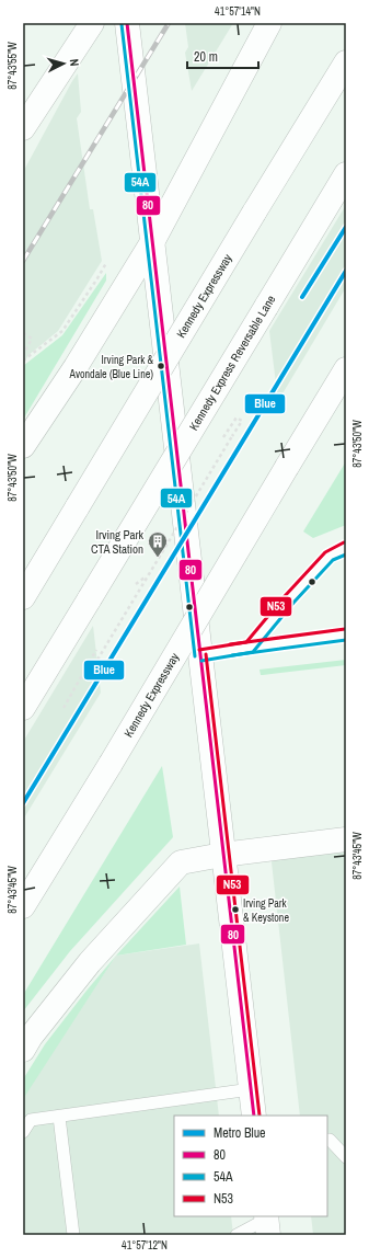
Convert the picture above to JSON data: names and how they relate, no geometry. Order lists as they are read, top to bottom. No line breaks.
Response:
{"streets":{"main road":["Kennedy Expressway","Kennedy Express Reversable Lane"]},"places":{"other":["Irving Park & Avondale (Blue Line)","Irving Park & Keystone"],"building":["Irving Park CTA Station"]},"lines":["transit line 80","transit line 54A","metro line Blue","transit line N53"],"legend":["Metro Blue","80","54A","N53"],"scale_bar":"20 m","north":"right","coordinates":["41°57'14\"N","87°43'55\"W","87°43'50\"W","87°43'45\"W","41°57'12\"N"]}
